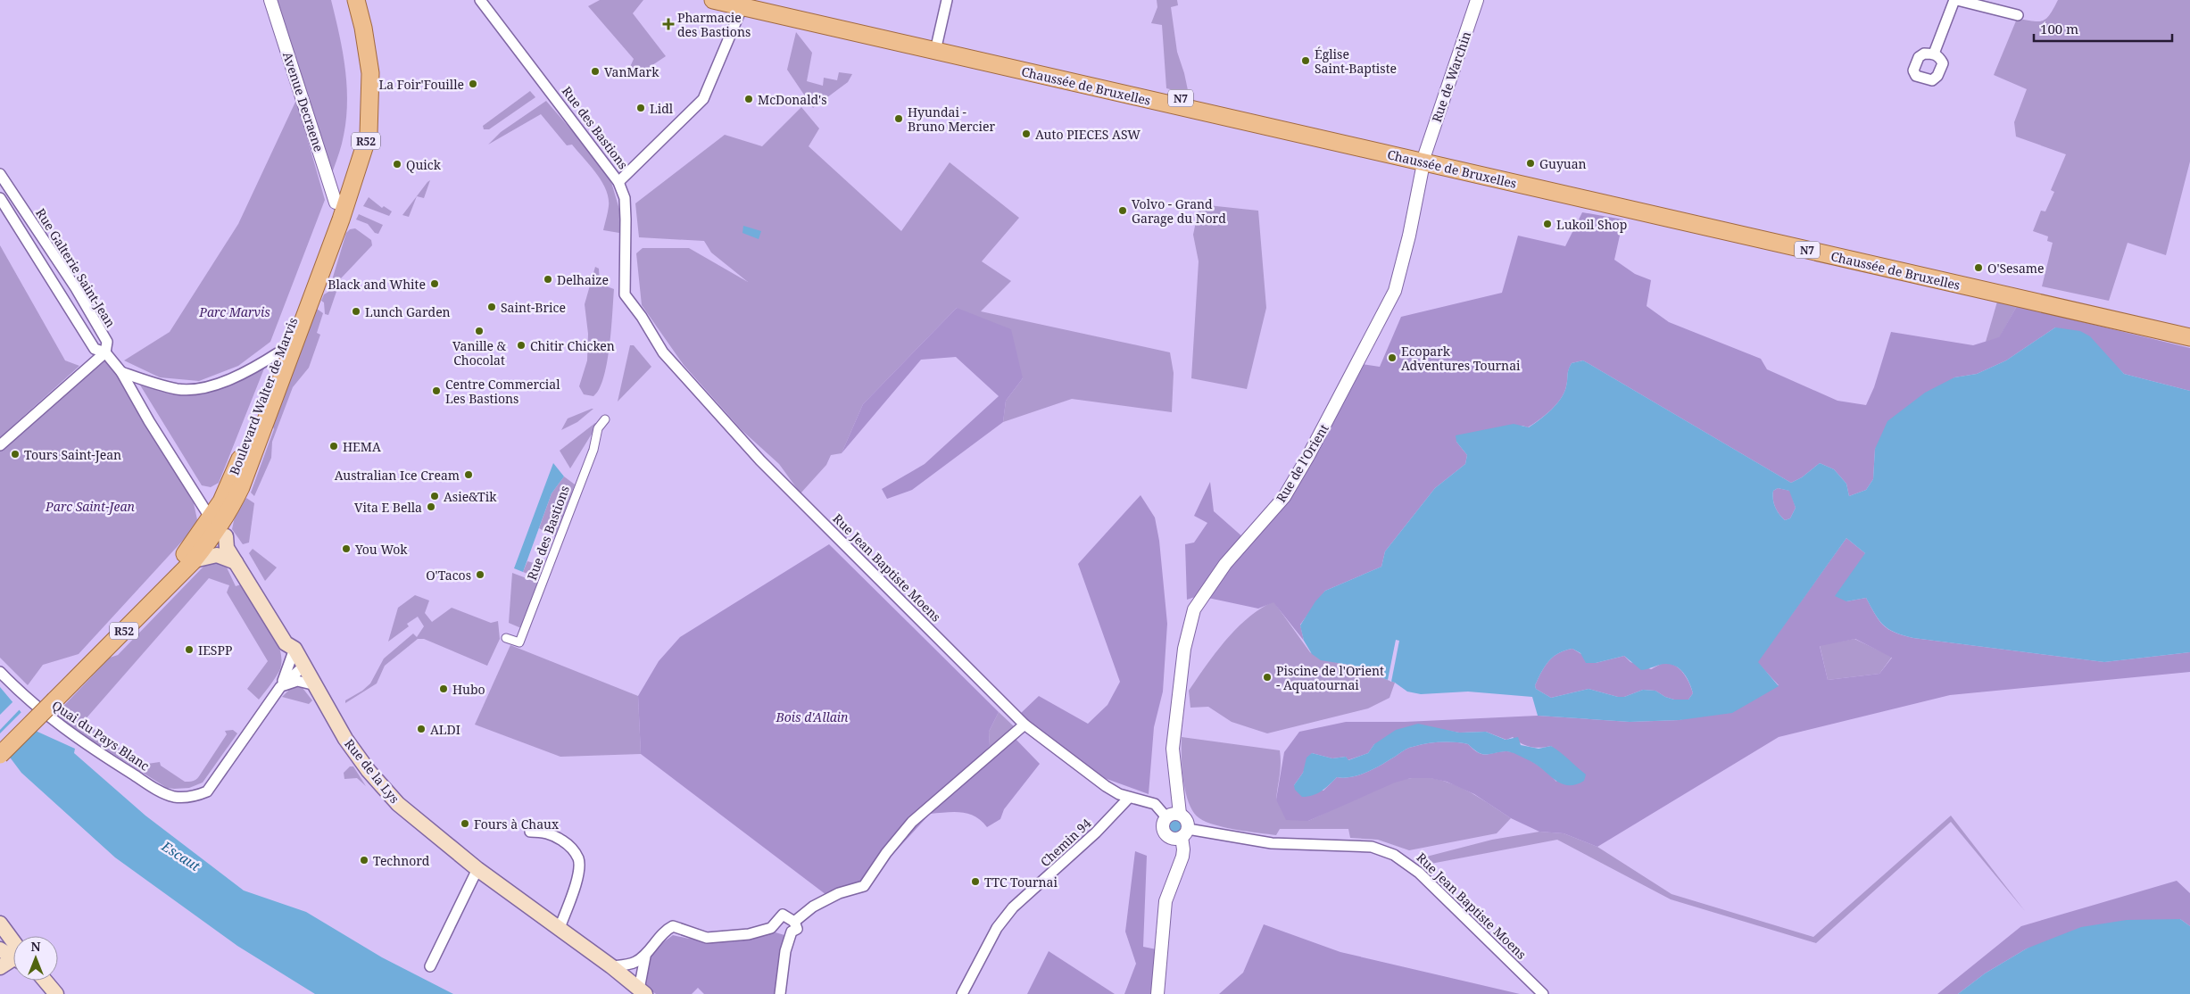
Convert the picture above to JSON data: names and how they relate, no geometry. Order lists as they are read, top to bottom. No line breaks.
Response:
{"streets":{"main road":["Chaussée de Bruxelles","N7","R52","Boulevard Walter de Marvis","Rue de la Lys"],"street":["Rue de Warchin","Avenue Decraene","Rue des Bastions","Rue Galterie Saint-Jean","Rue de l'Orient","Rue Jean Baptiste Moens","Quai du Pays Blanc","Chemin 94"]},"crossings":[["Rue de Warchin","Chaussée de Bruxelles"],["Rue de Warchin","Rue de l'Orient"],["Chaussée de Bruxelles","Rue de l'Orient"],["Avenue Decraene","Boulevard Walter de Marvis"],["Rue des Bastions","Rue Jean Baptiste Moens"],["R52","Boulevard Walter de Marvis"],["R52","Rue de la Lys"],["Boulevard Walter de Marvis","Rue de la Lys"],["Rue de l'Orient","Rue Jean Baptiste Moens"],["Rue Jean Baptiste Moens","Chemin 94"]],"water":["Escaut"],"parks":["Parc Marvis","Parc Saint-Jean","Bois d'Allain"],"places":{"health":["Pharmacie des Bastions"],"other":["Église Saint-Baptiste","VanMark","La Foir'Fouille","McDonald's","Lidl","Hyundai - Bruno Mercier","Auto PIECES ASW","Guyuan","Quick","Volvo - Grand Garage du Nord","Lukoil Shop","O'Sesame","Delhaize","Black and White","Saint-Brice","Lunch Garden","Vanille & Chocolat","Chitir Chicken","Ecopark Adventures Tournai","Centre Commercial Les Bastions","HEMA","Tours Saint-Jean","Australian Ice Cream","Asie&Tik","Vita E Bella","You Wok","O'Tacos","IESPP","Piscine de l'Orient - Aquatournai","Hubo","ALDI","Fours à Chaux","Technord","TTC Tournai"]},"scale_bar":"100 m","north":"top"}
